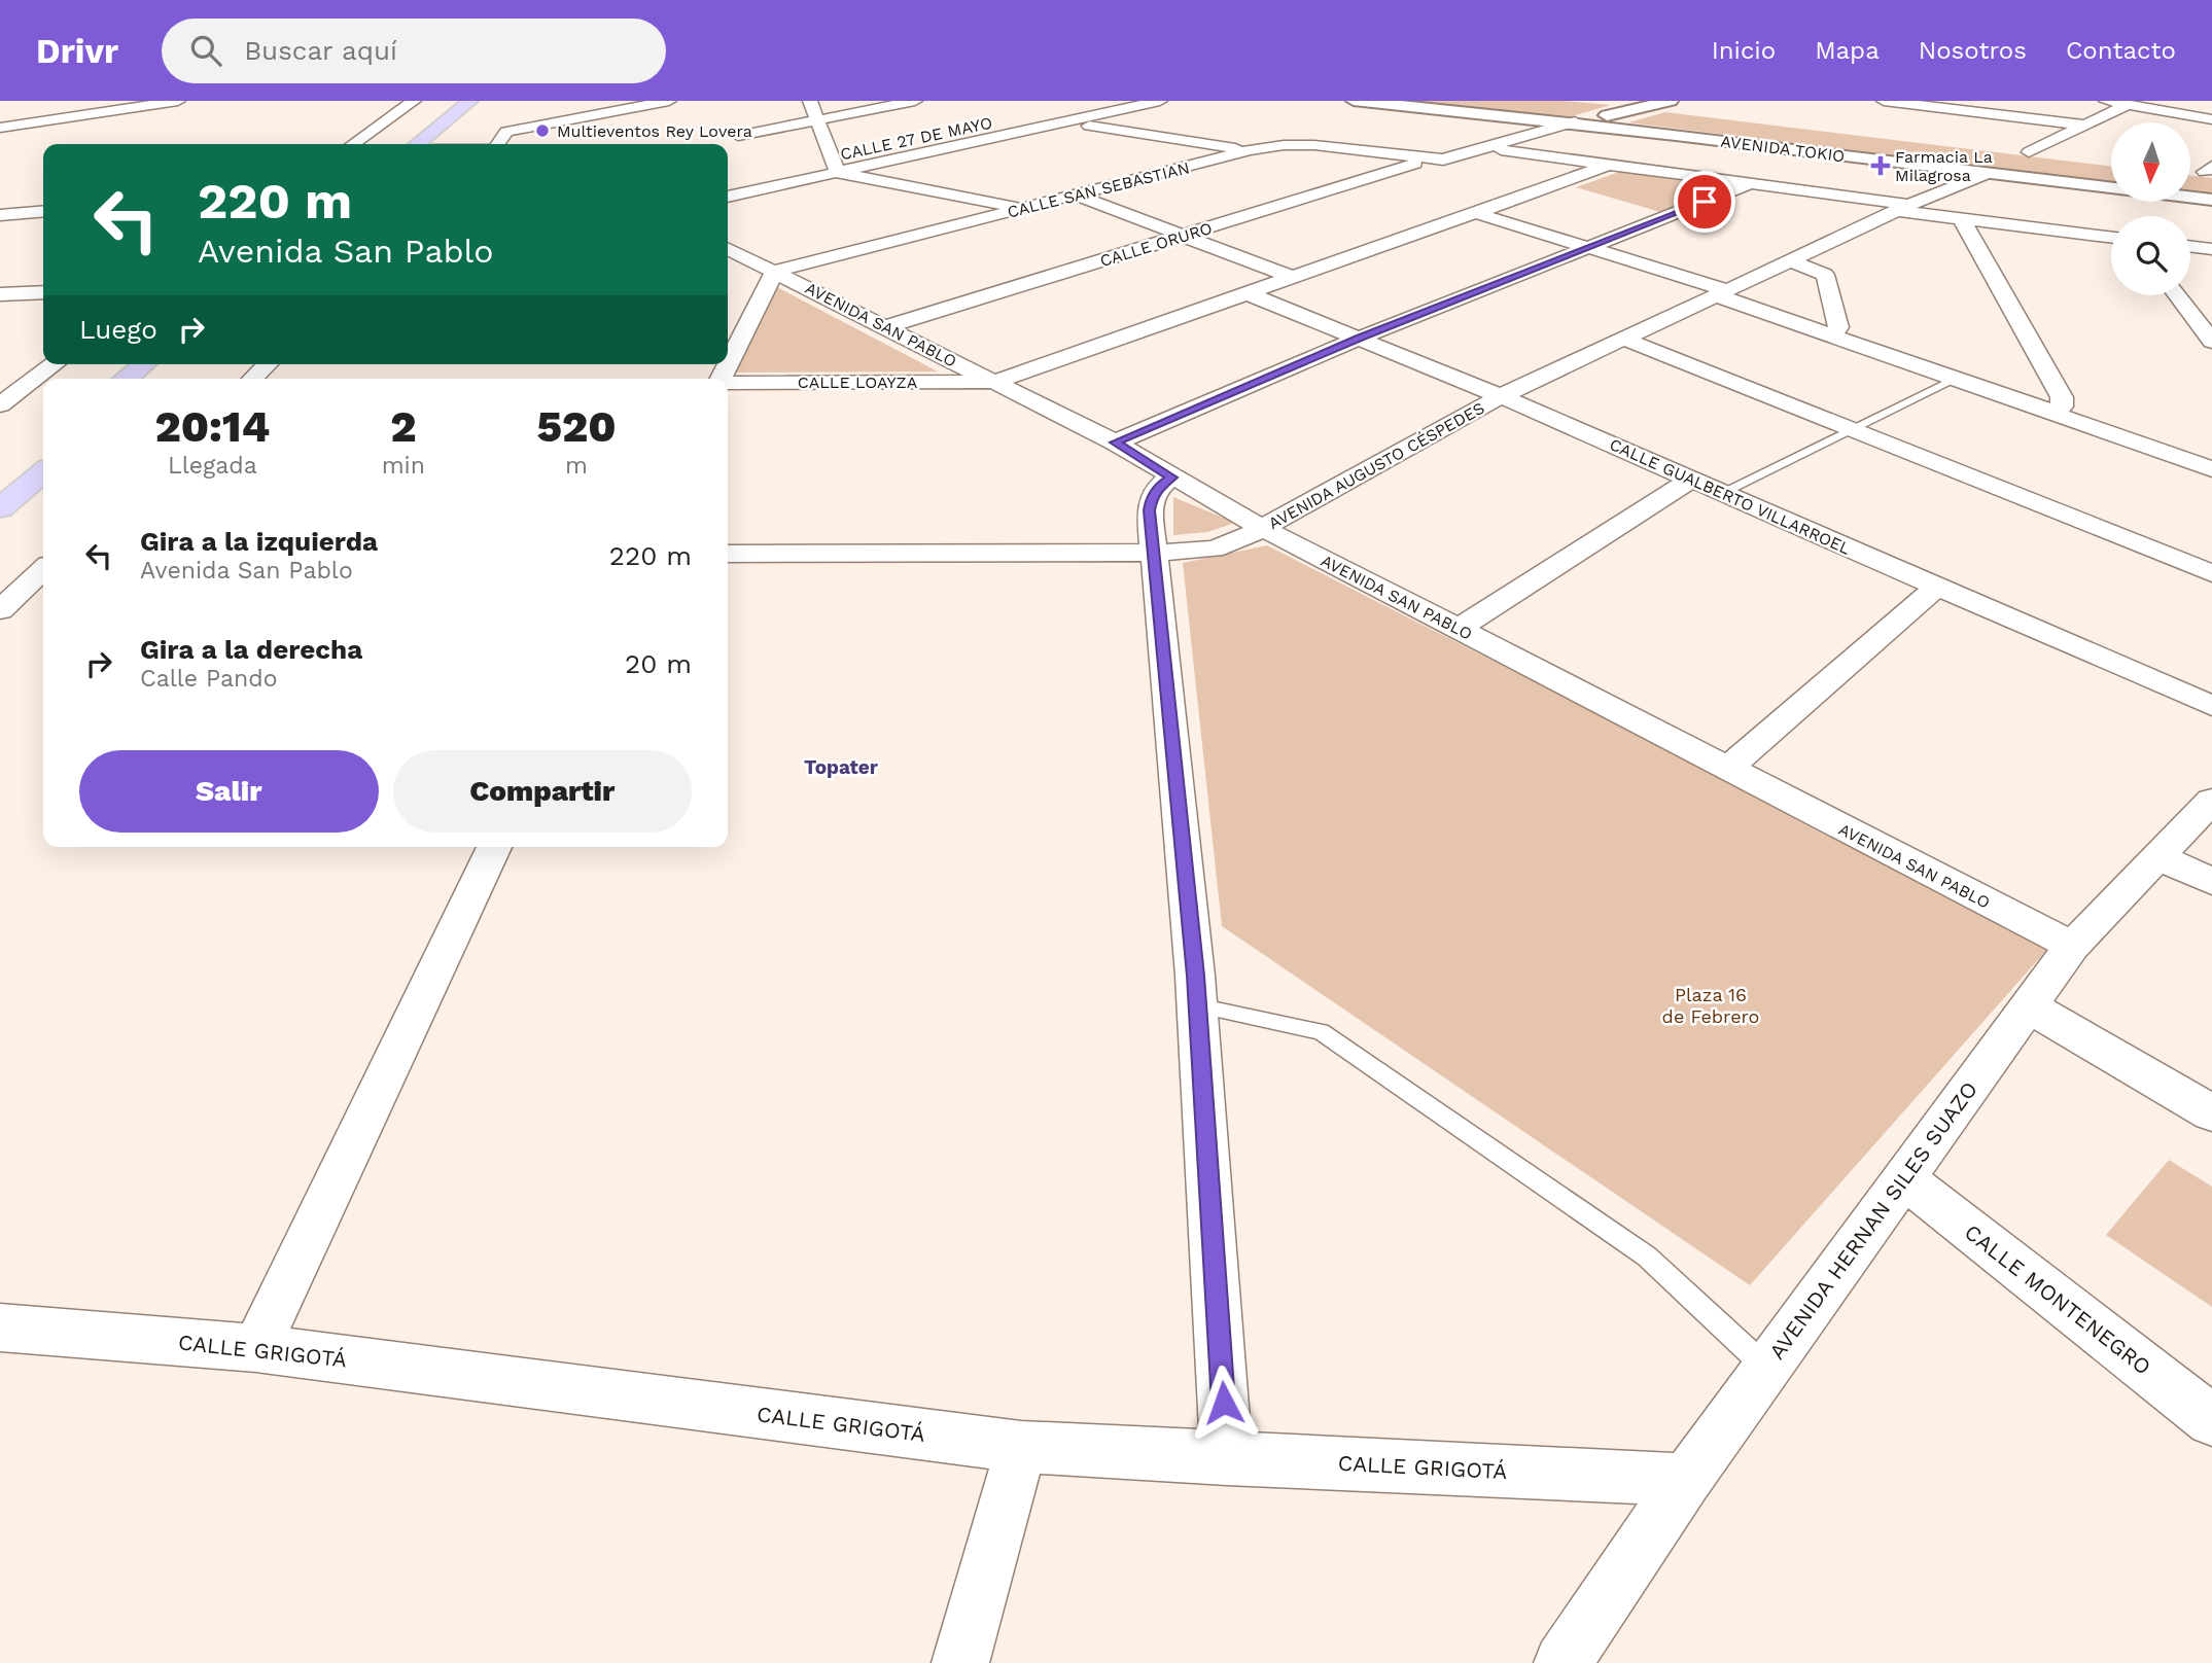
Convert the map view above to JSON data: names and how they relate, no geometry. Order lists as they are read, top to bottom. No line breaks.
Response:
{"streets":{"street":["CALLE 27 DE MAYO","AVENIDA TOKIO","CALLE SAN SEBASTIAN","CALLE ORURO","AVENIDA SAN PABLO","CALLE LOAYZA","AVENIDA AUGUSTO CÉSPEDES","CALLE GUALBERTO VILLARROEL","AVENIDA HERNAN SILES SUAZO","CALLE MONTENEGRO","CALLE GRIGOTÁ"]},"crossings":[["AVENIDA TOKIO","AVENIDA AUGUSTO CÉSPEDES"],["CALLE SAN SEBASTIAN","CALLE ORURO"],["CALLE SAN SEBASTIAN","AVENIDA SAN PABLO"],["CALLE ORURO","AVENIDA SAN PABLO"],["AVENIDA SAN PABLO","CALLE LOAYZA"],["AVENIDA SAN PABLO","AVENIDA AUGUSTO CÉSPEDES"],["AVENIDA SAN PABLO","AVENIDA HERNAN SILES SUAZO"],["AVENIDA AUGUSTO CÉSPEDES","CALLE GUALBERTO VILLARROEL"],["AVENIDA HERNAN SILES SUAZO","CALLE MONTENEGRO"],["AVENIDA HERNAN SILES SUAZO","CALLE GRIGOTÁ"]],"districts":["Topater"],"parks":["Plaza 16 de Febrero"],"places":{"other":["Multieventos Rey Lovera"],"health":["Farmacia La Milagrosa"]},"north":"bottom","page":{"header":"Drivr","search":"Buscar aquí","nav":["Inicio","Mapa","Nosotros","Contacto"],"turn":["220 m","Avenida San Pablo"],"then":"Luego","eta":["20:14","Llegada","2","min","520","m"],"list":[{"name":"Gira a la izquierda","note":"Avenida San Pablo","value":"220 m"},{"name":"Gira a la derecha","note":"Calle Pando","value":"20 m"}],"buttons":["Salir","Compartir"]}}
